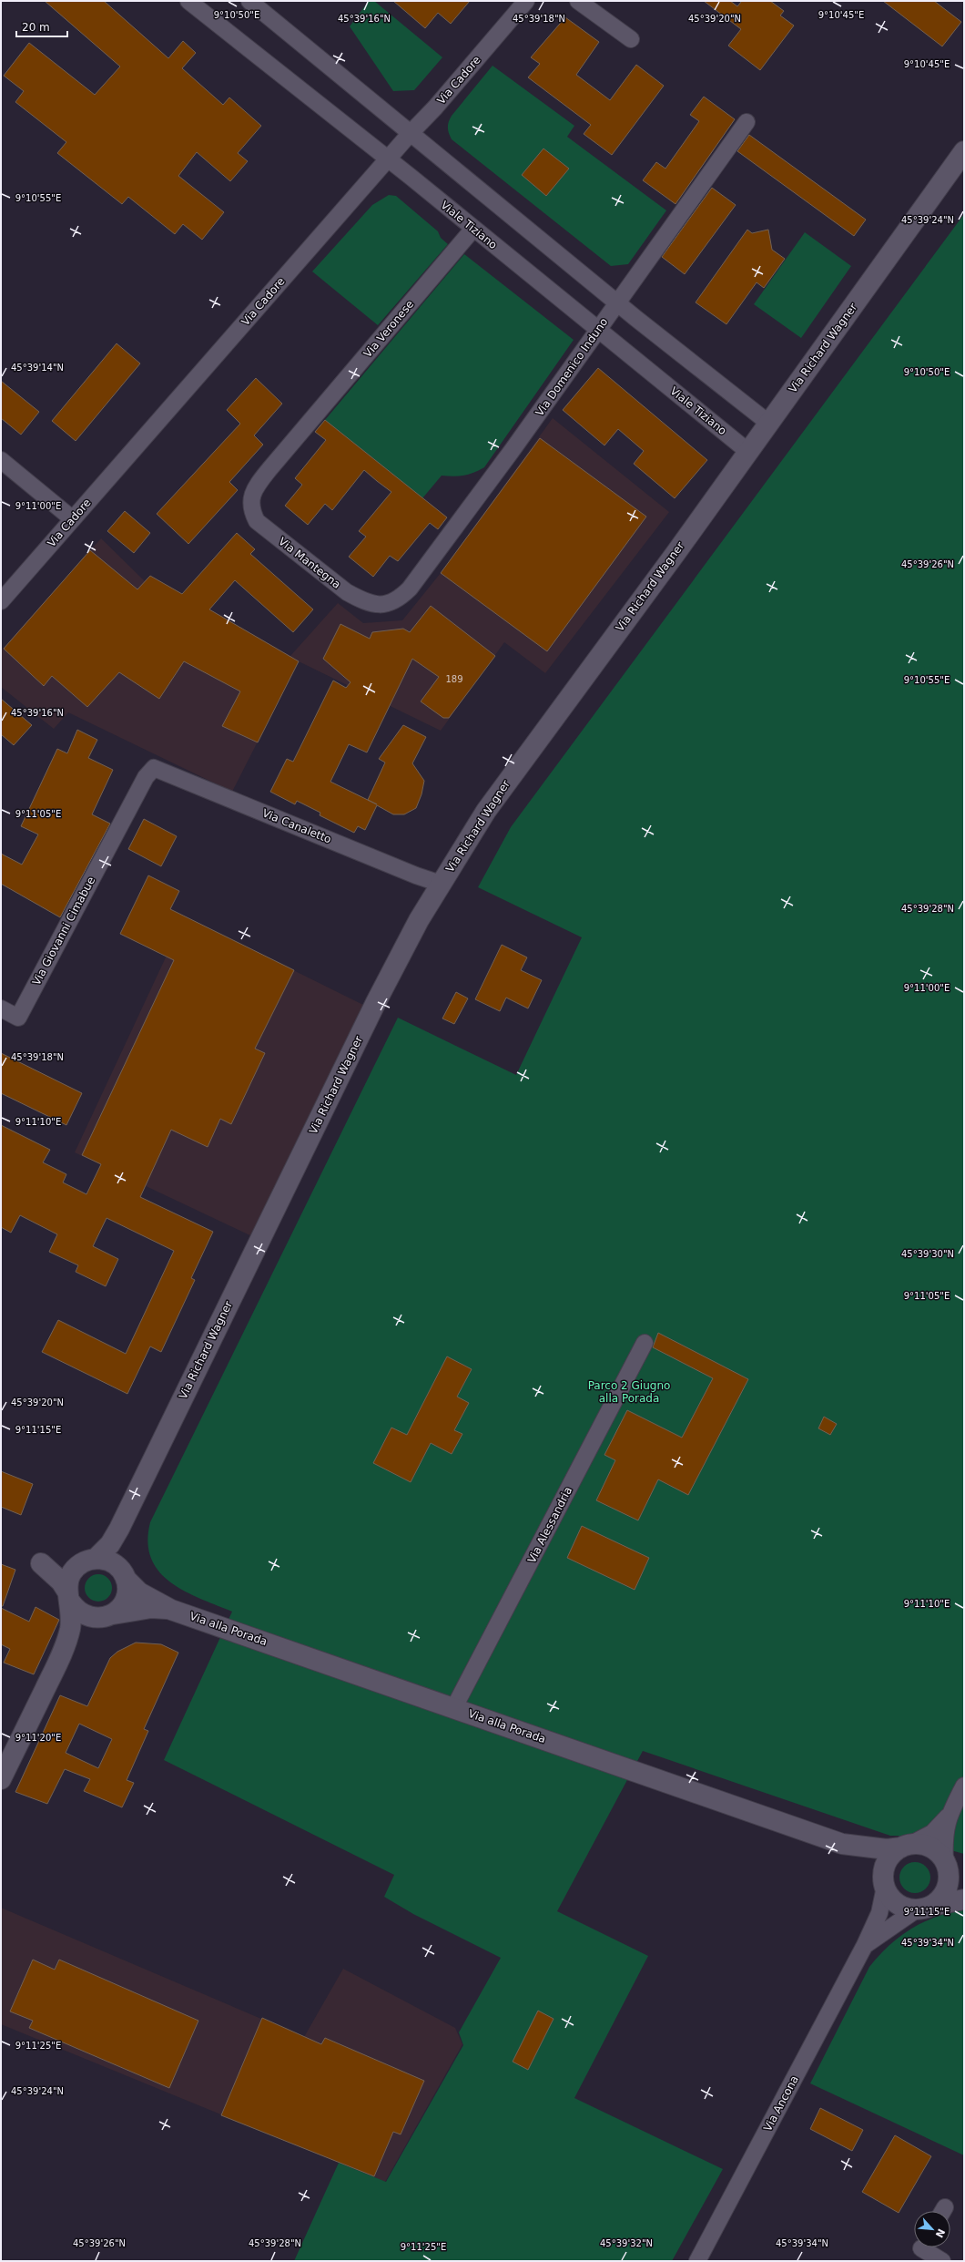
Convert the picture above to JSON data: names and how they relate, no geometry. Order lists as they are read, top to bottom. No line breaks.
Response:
{"streets":{"street":["Via Cadore","Viale Tiziano","Via Veronese","Via Richard Wagner","Via Domenico Induno","Via Mantegna","Via Canaletto","Via Giovanni Cimabue","Via Alessandria","Via alla Porada","Via Ancona"]},"crossings":[["Via Cadore","Viale Tiziano"],["Viale Tiziano","Via Veronese"],["Viale Tiziano","Via Richard Wagner"],["Viale Tiziano","Via Domenico Induno"],["Via Veronese","Via Mantegna"],["Via Richard Wagner","Via Canaletto"],["Via Richard Wagner","Via alla Porada"],["Via Domenico Induno","Via Mantegna"],["Via Canaletto","Via Giovanni Cimabue"],["Via Alessandria","Via alla Porada"],["Via alla Porada","Via Ancona"]],"parks":["Parco 2 Giugno alla Porada"],"house_numbers":["189"],"scale_bar":"20 m","north":"bottom right","coordinates":["9°10'50\"E","9°10'45\"E","45°39'16\"N","45°39'18\"N","45°39'20\"N","9°10'55\"E","45°39'24\"N","45°39'14\"N","9°11'00\"E","45°39'26\"N","9°11'05\"E","45°39'28\"N","9°11'10\"E","45°39'30\"N","9°11'15\"E","9°11'20\"E","45°39'34\"N","9°11'25\"E","45°39'32\"N"]}
